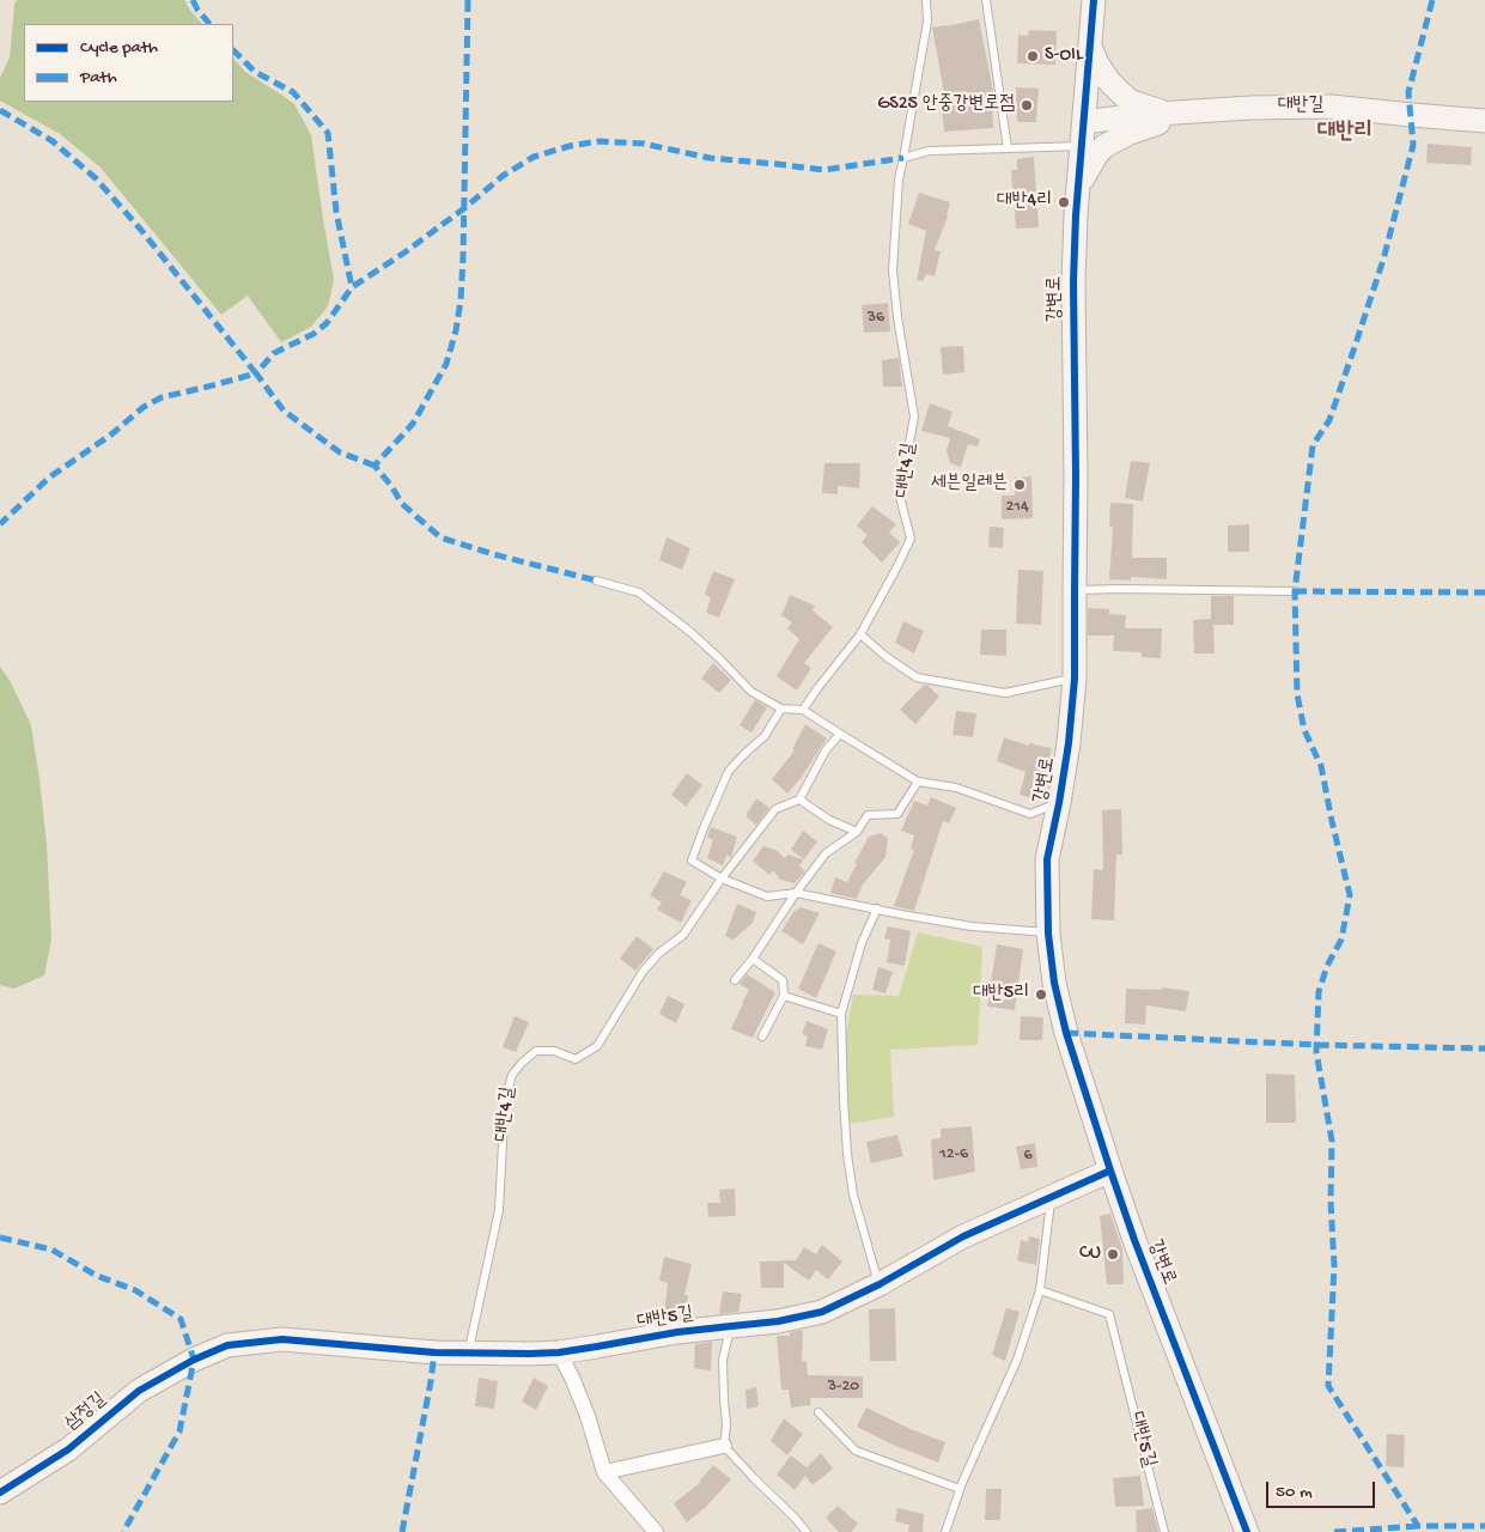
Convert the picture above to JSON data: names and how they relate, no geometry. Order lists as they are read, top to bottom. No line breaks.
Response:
{"streets":{"street":["대반길","강변로","대반5길","삼정길"],"lane":["대반4길"]},"crossings":[["대반길","강변로"],["강변로","대반5길"],["대반4길","대반5길"],["대반5길","삼정길"]],"districts":["대반리"],"places":["S-OIL","GS25 안중강변로점","대반4리","세븐일레븐","대반5리","CU"],"house_numbers":["36","214","12-6","6","3-20"],"legend":["Cycle path","Path"],"scale_bar":"50 m"}
